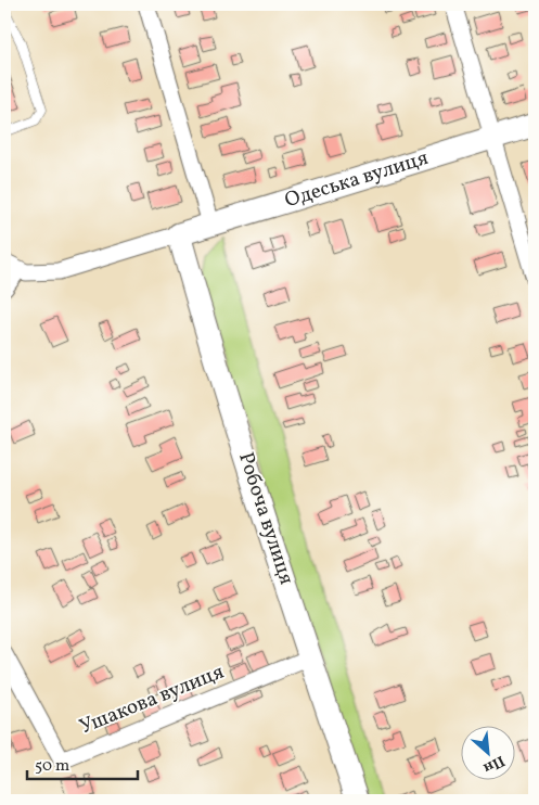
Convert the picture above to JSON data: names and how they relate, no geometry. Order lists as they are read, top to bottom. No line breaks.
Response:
{"streets":{"street":["Одеська вулиця","Робоча вулиця","Ушакова вулиця"]},"crossings":[["Одеська вулиця","Робоча вулиця"],["Робоча вулиця","Ушакова вулиця"]],"scale_bar":"50 m","north":"bottom right"}
